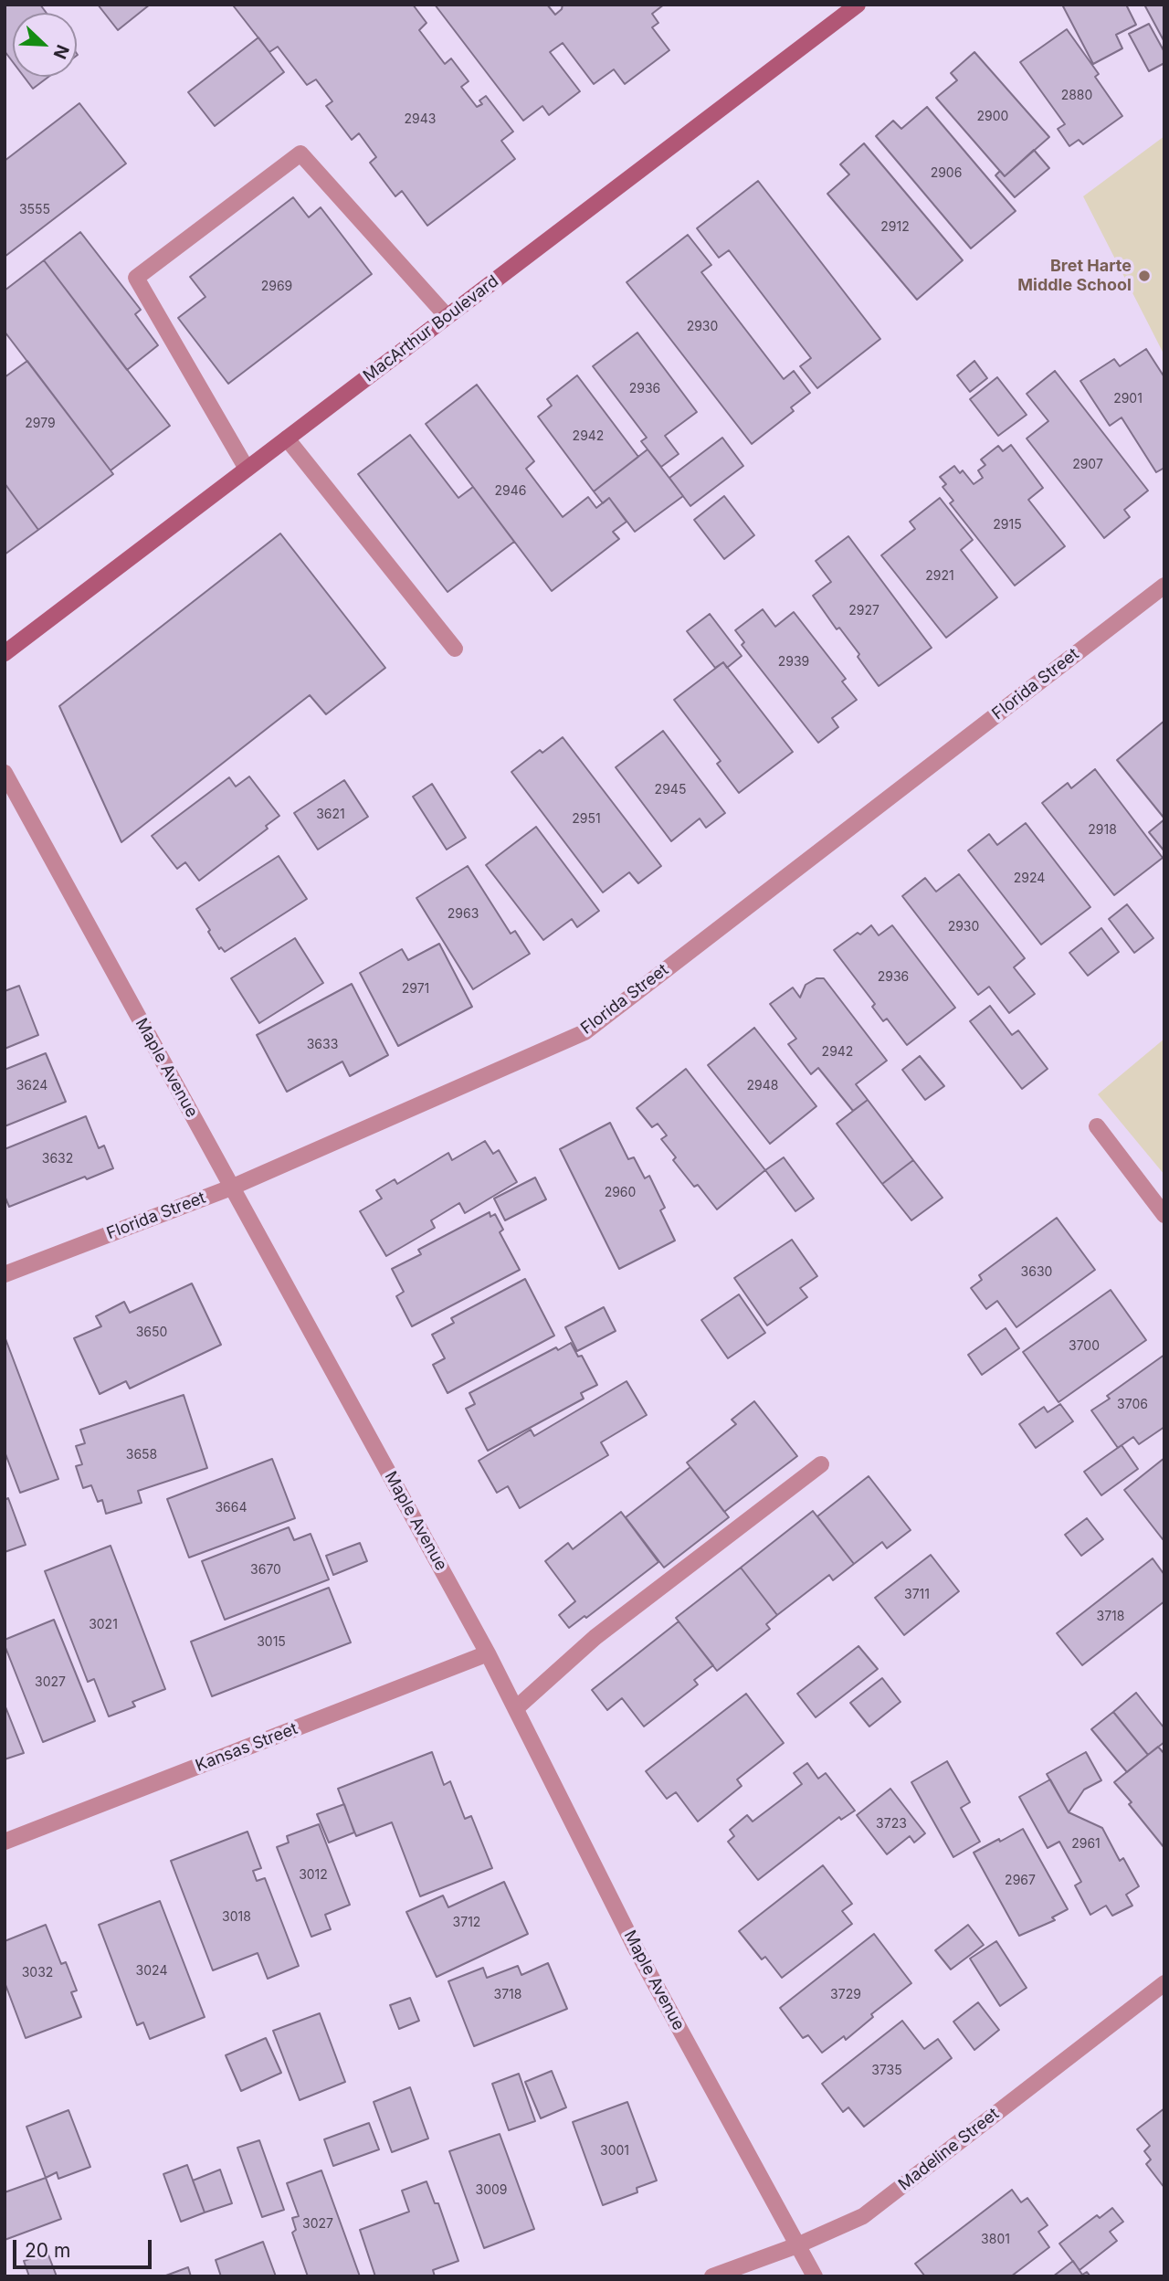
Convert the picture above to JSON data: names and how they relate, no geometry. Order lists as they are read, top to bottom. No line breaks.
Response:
{"streets":{"main road":["MacArthur Boulevard"],"street":["Florida Street","Maple Avenue","Kansas Street","Madeline Street"]},"crossings":[["Florida Street","Maple Avenue"],["Maple Avenue","Kansas Street"],["Maple Avenue","Madeline Street"]],"places":["Bret Harte Middle School"],"house_numbers":["2880","2900","2943","2906","3555","2912","2969","2930","2936","2901","2979","2942","2907","2946","2915","2921","2927","2939","2945","3621","2951","2918","2924","2963","2930","2936","2971","3633","2942","3624","2948","3632","2960","3630","3650","3700","3706","3658","3664","3670","3711","3718","3021","3015","3027","3723","2961","3012","2967","3018","3712","3024","3032","3718","3729","3735","3001","3009","3027","3801"],"scale_bar":"20 m","north":"bottom right"}
